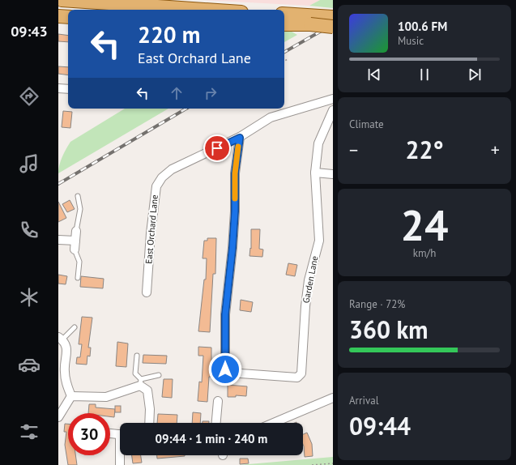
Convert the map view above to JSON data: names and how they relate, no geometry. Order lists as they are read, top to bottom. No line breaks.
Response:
{"streets":{"street":["East Orchard Lane","Garden Lane"]},"crossings":[["East Orchard Lane","Garden Lane"]],"page":{"tabs":"09:43","turn":["220 m","East Orchard Lane"],"song":["100.6 FM","Music"],"tile":["Climate",["24","km/h"],["Range · 72%","360 km"],["Arrival","09:44"]],"heat":["−","22°","+"],"limit":"30","trip":"09:44 · 1 min · 240 m"}}
